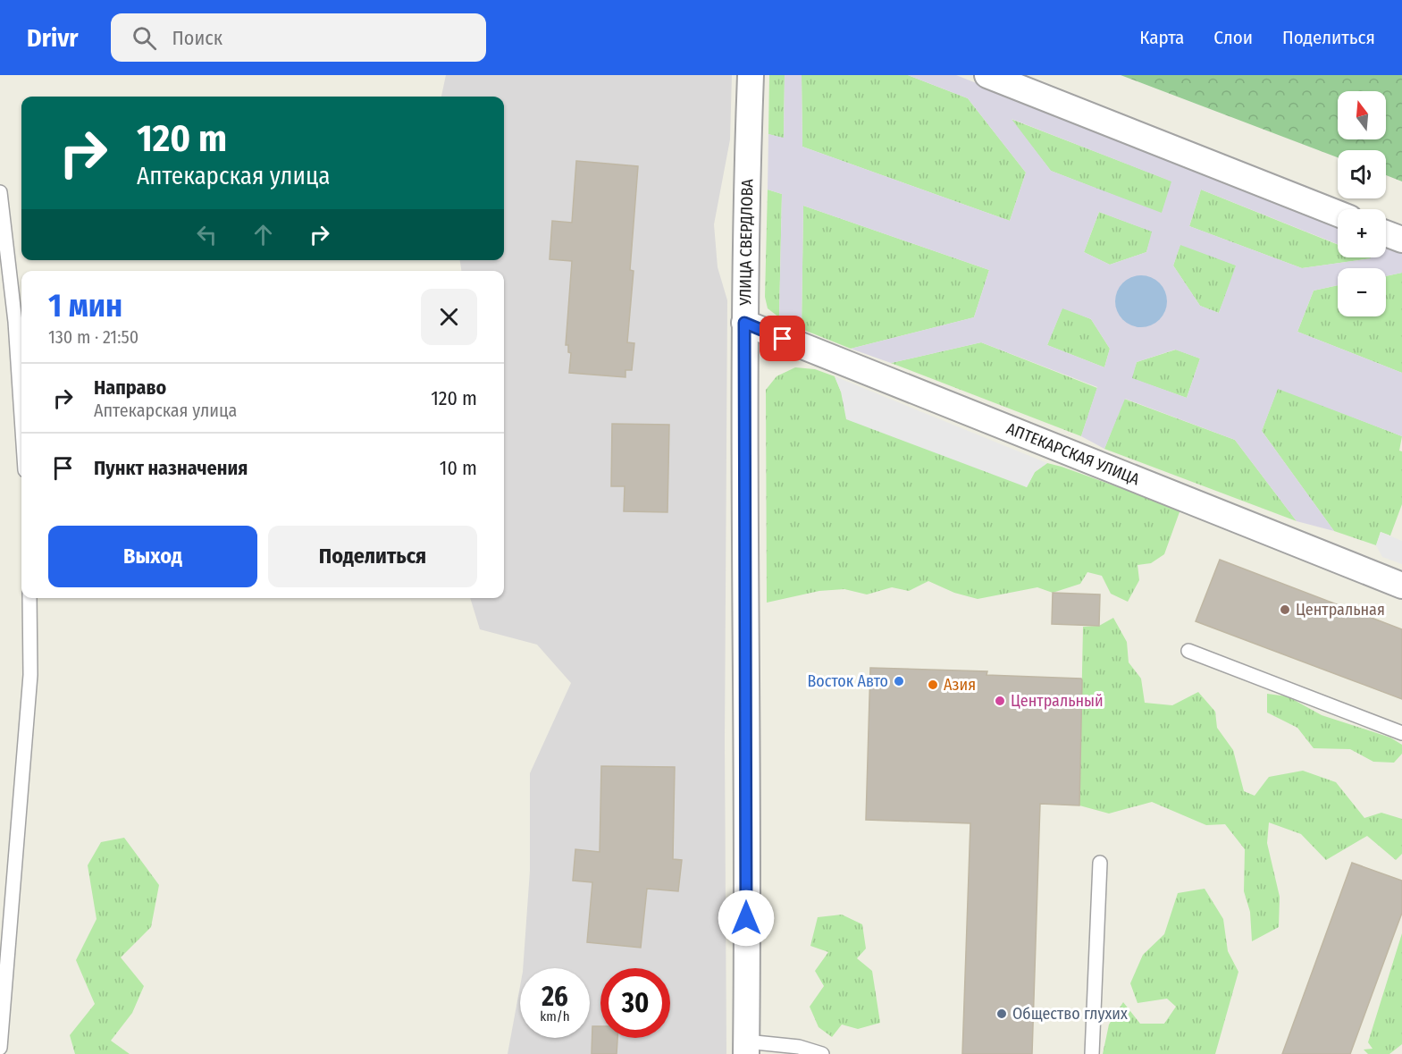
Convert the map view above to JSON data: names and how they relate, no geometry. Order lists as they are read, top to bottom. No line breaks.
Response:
{"streets":{"street":["УЛИЦА СВЕРДЛОВА","АПТЕКАРСКАЯ УЛИЦА"]},"crossings":[["УЛИЦА СВЕРДЛОВА","АПТЕКАРСКАЯ УЛИЦА"]],"places":["Центральная","Восток Авто","Азия","Центральный","Общество глухих"],"north":"top","page":{"header":"Drivr","search":"Поиск","nav":["Карта","Слои","Поделиться"],"map_buttons":["+","−"],"turn":["120 m","Аптекарская улица"],"heading":["1 мин","130 m · 21:50"],"list":[{"name":"Направо","note":"Аптекарская улица","value":"120 m"},{"name":"Пункт назначения","value":"10 m"}],"buttons":["Выход","Поделиться"],"speed":"26 km/h","limit":"30"}}
